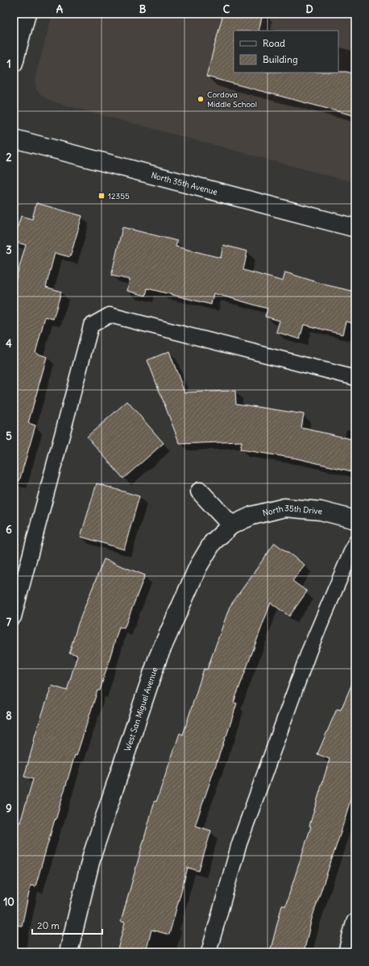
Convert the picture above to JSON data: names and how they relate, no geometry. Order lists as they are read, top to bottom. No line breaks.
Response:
{"streets":{"street":["North 35th Avenue","North 35th Drive","West San Miguel Avenue"]},"crossings":[["North 35th Drive","West San Miguel Avenue"]],"places":{"other":["Cordova Middle School"],"transit":["12355"]},"legend":["Road","Building"],"scale_bar":"20 m","grid":{"columns":["A","B","C","D"],"rows":["1","2","3","4","5","6","7","8","9","10"]}}
